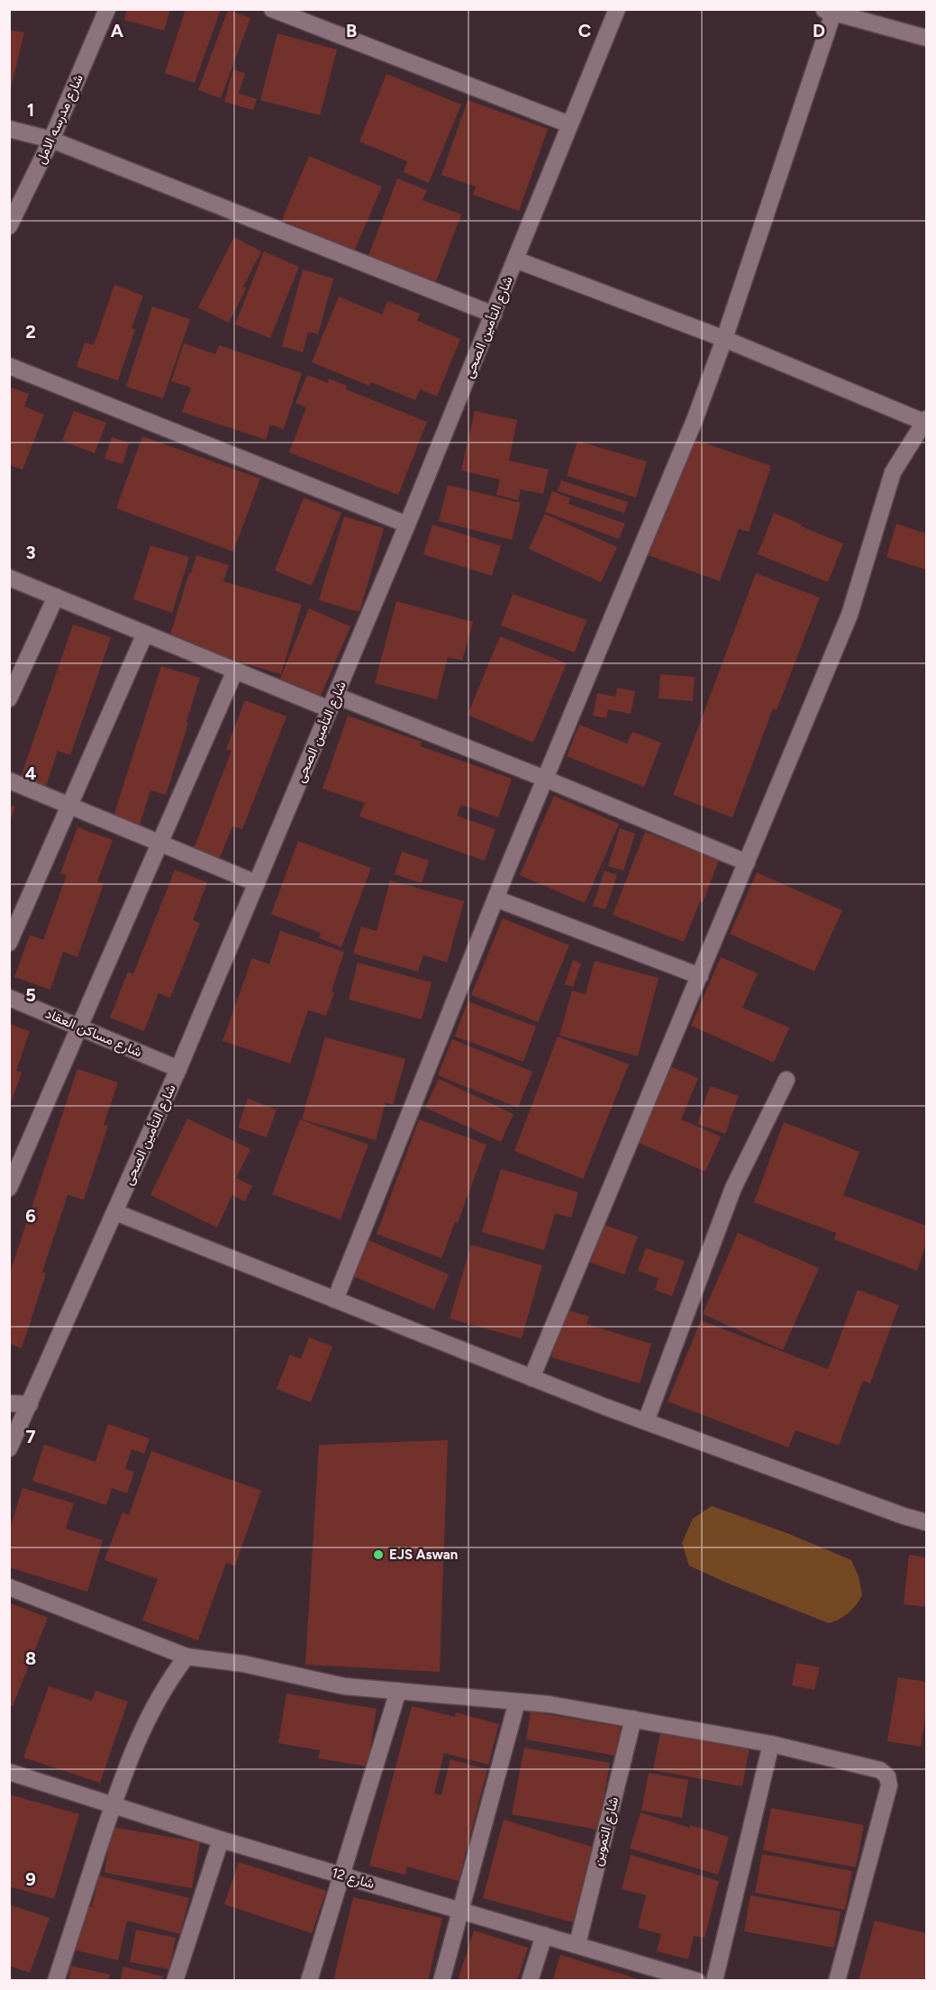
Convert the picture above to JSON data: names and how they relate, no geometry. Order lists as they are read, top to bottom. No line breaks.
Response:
{"streets":{"street":["شارع مدرسه الامل","شارع التأمين الصحى","شارع مساكن العقاد","شارع التموين","شارع 12"]},"crossings":[["شارع التأمين الصحى","شارع مساكن العقاد"],["شارع التموين","شارع 12"]],"places":["EJS Aswan"],"grid":{"columns":["A","B","C","D"],"rows":["1","2","3","4","5","6","7","8","9"]}}
